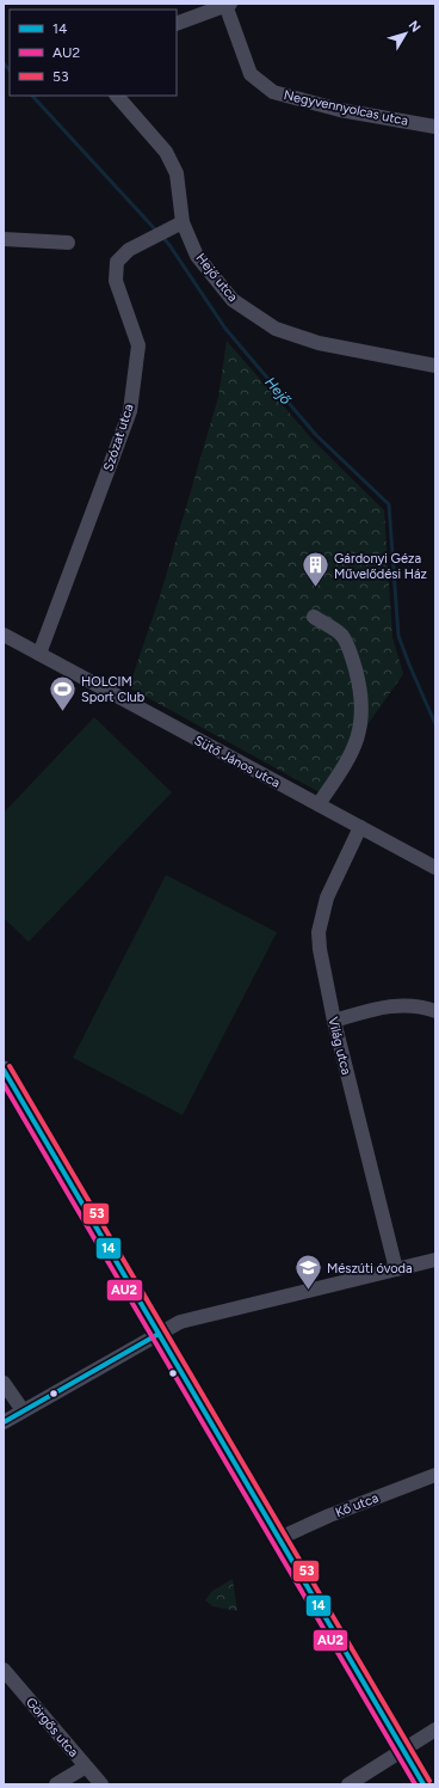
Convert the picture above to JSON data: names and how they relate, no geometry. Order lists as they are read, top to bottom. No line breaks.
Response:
{"streets":{"street":["Negyvennyolcas utca","Hejő utca","Szózat utca","Sütő János utca","Világ utca","Kő utca","Görgős utca"]},"crossings":[["Hejő utca","Szózat utca"],["Szózat utca","Sütő János utca"],["Sütő János utca","Világ utca"]],"water":["Hejő"],"places":{"building":["Gárdonyi Géza Művelődési Ház"],"sports":["HOLCIM Sport Club"],"school or university":["Mészúti óvoda"]},"lines":["transit line 53","transit line 14","transit line AU2"],"legend":["14","AU2","53"],"north":"top right"}
